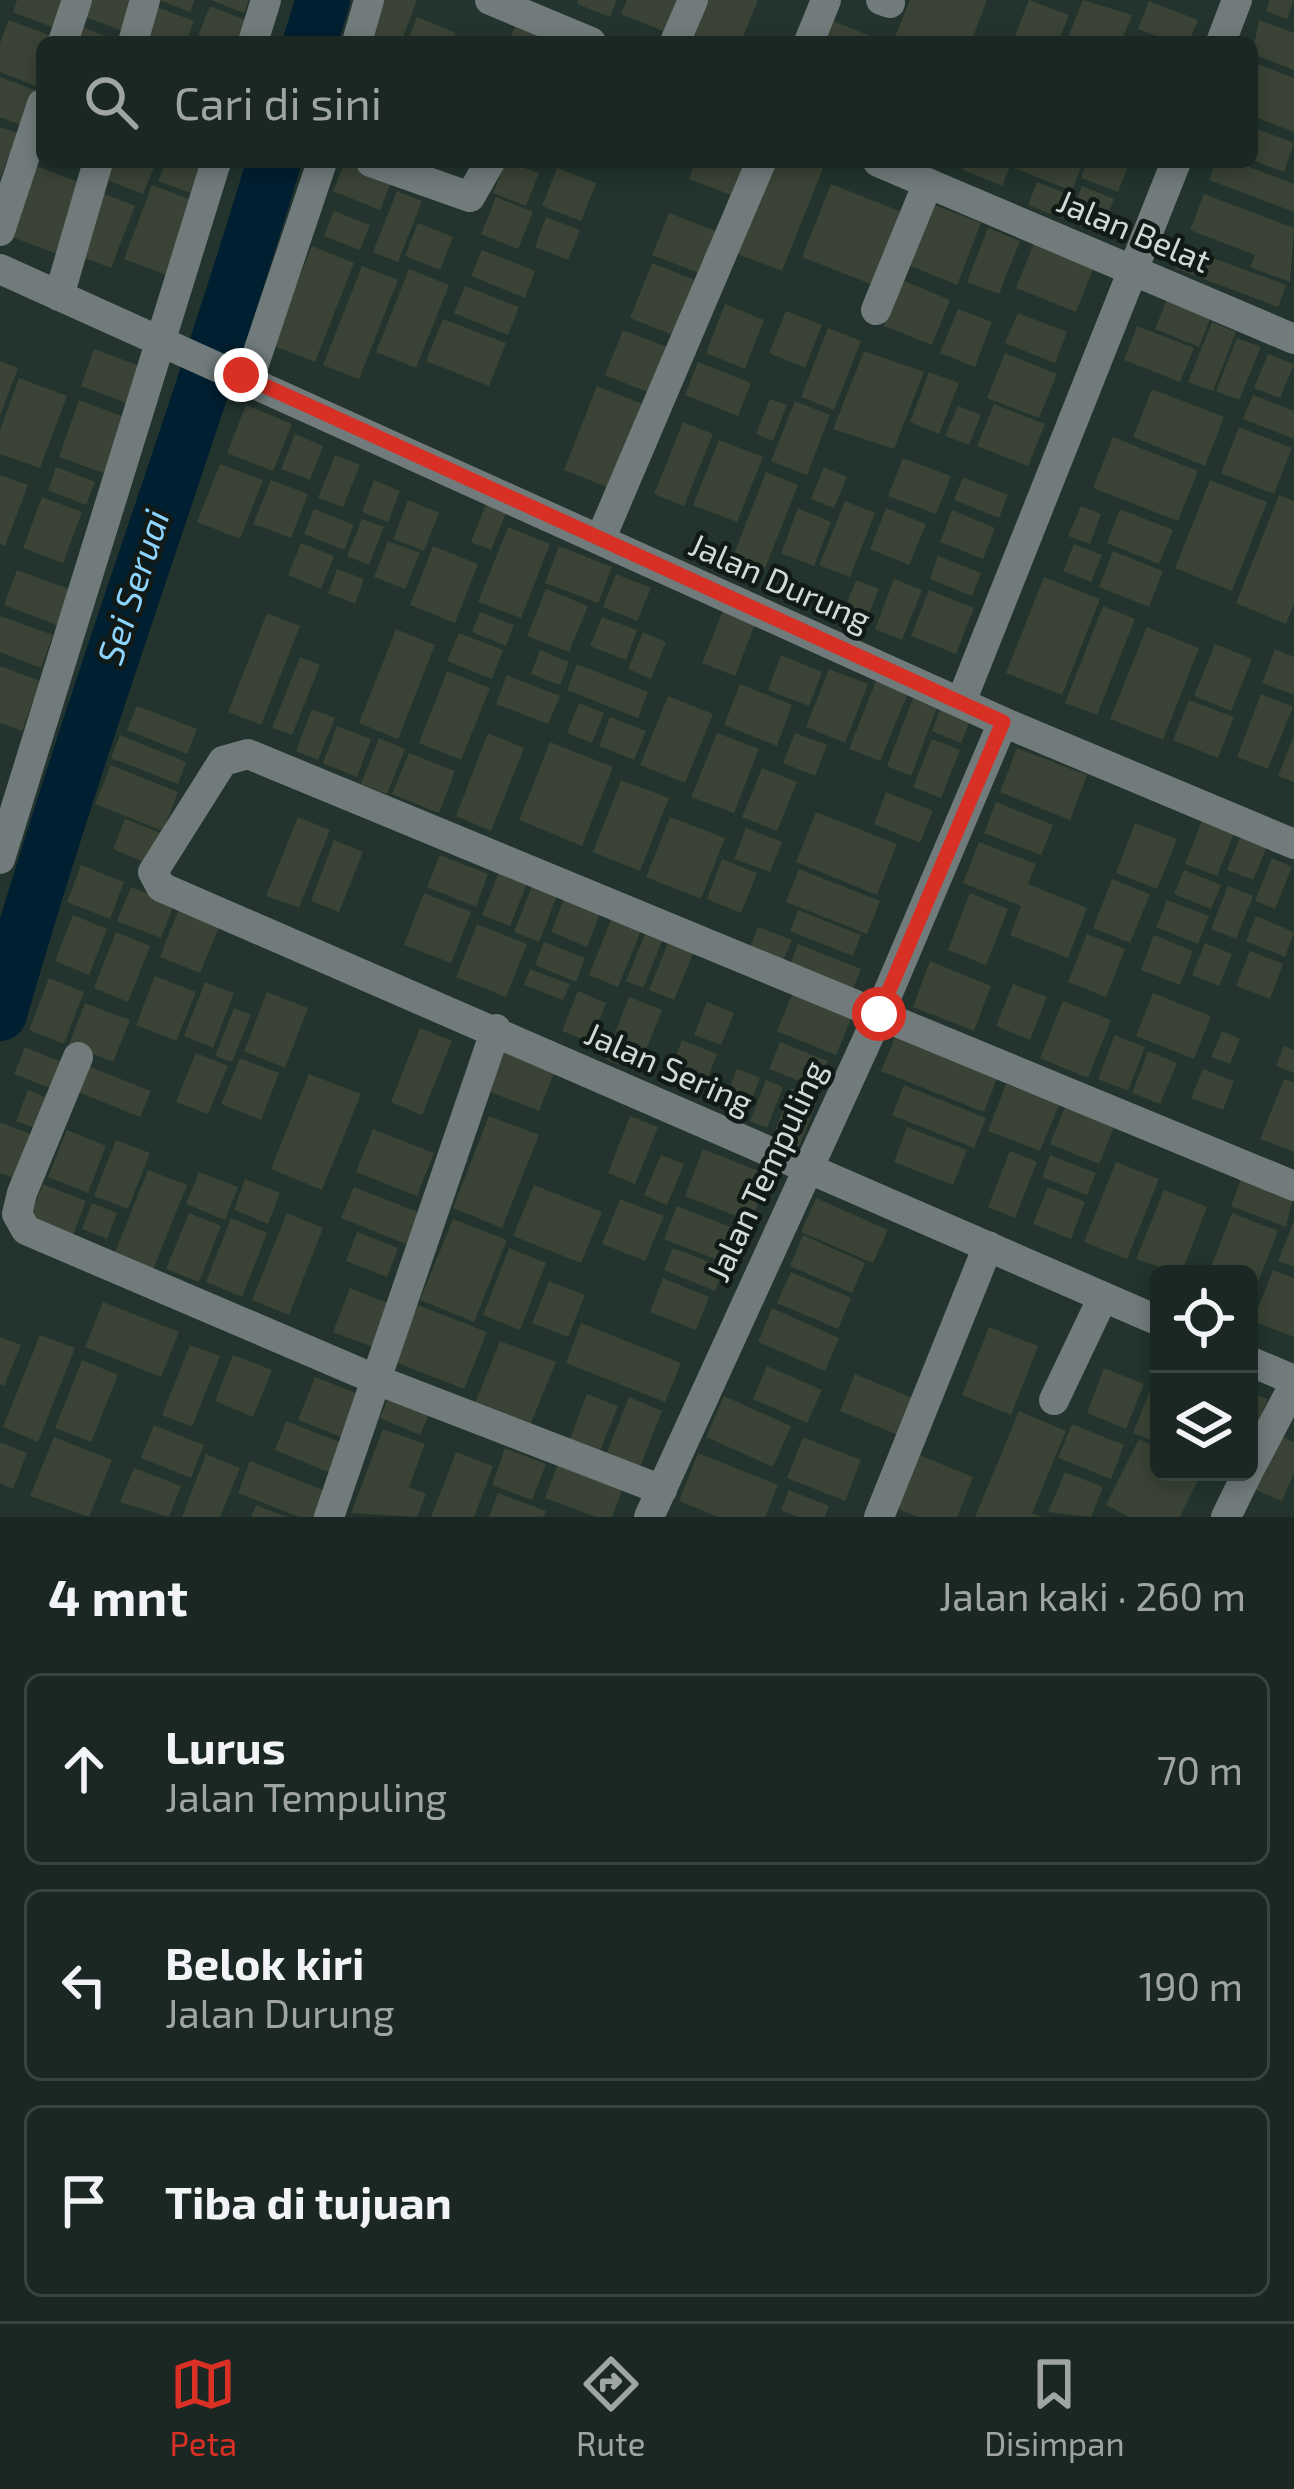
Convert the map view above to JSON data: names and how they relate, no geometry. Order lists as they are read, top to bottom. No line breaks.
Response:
{"streets":{"street":["Jalan Belat","Jalan Durung","Jalan Sering","Jalan Tempuling"]},"crossings":[["Jalan Durung","Jalan Tempuling"],["Jalan Sering","Jalan Tempuling"]],"water":["Sei Seruai"],"page":{"search":"Cari di sini","heading":["4 mnt","Jalan kaki · 260 m"],"list":[["Lurus","Jalan Tempuling","70 m"],["Belok kiri","Jalan Durung","190 m"],"Tiba di tujuan"],"nav":["Peta","Rute","Disimpan"]}}
